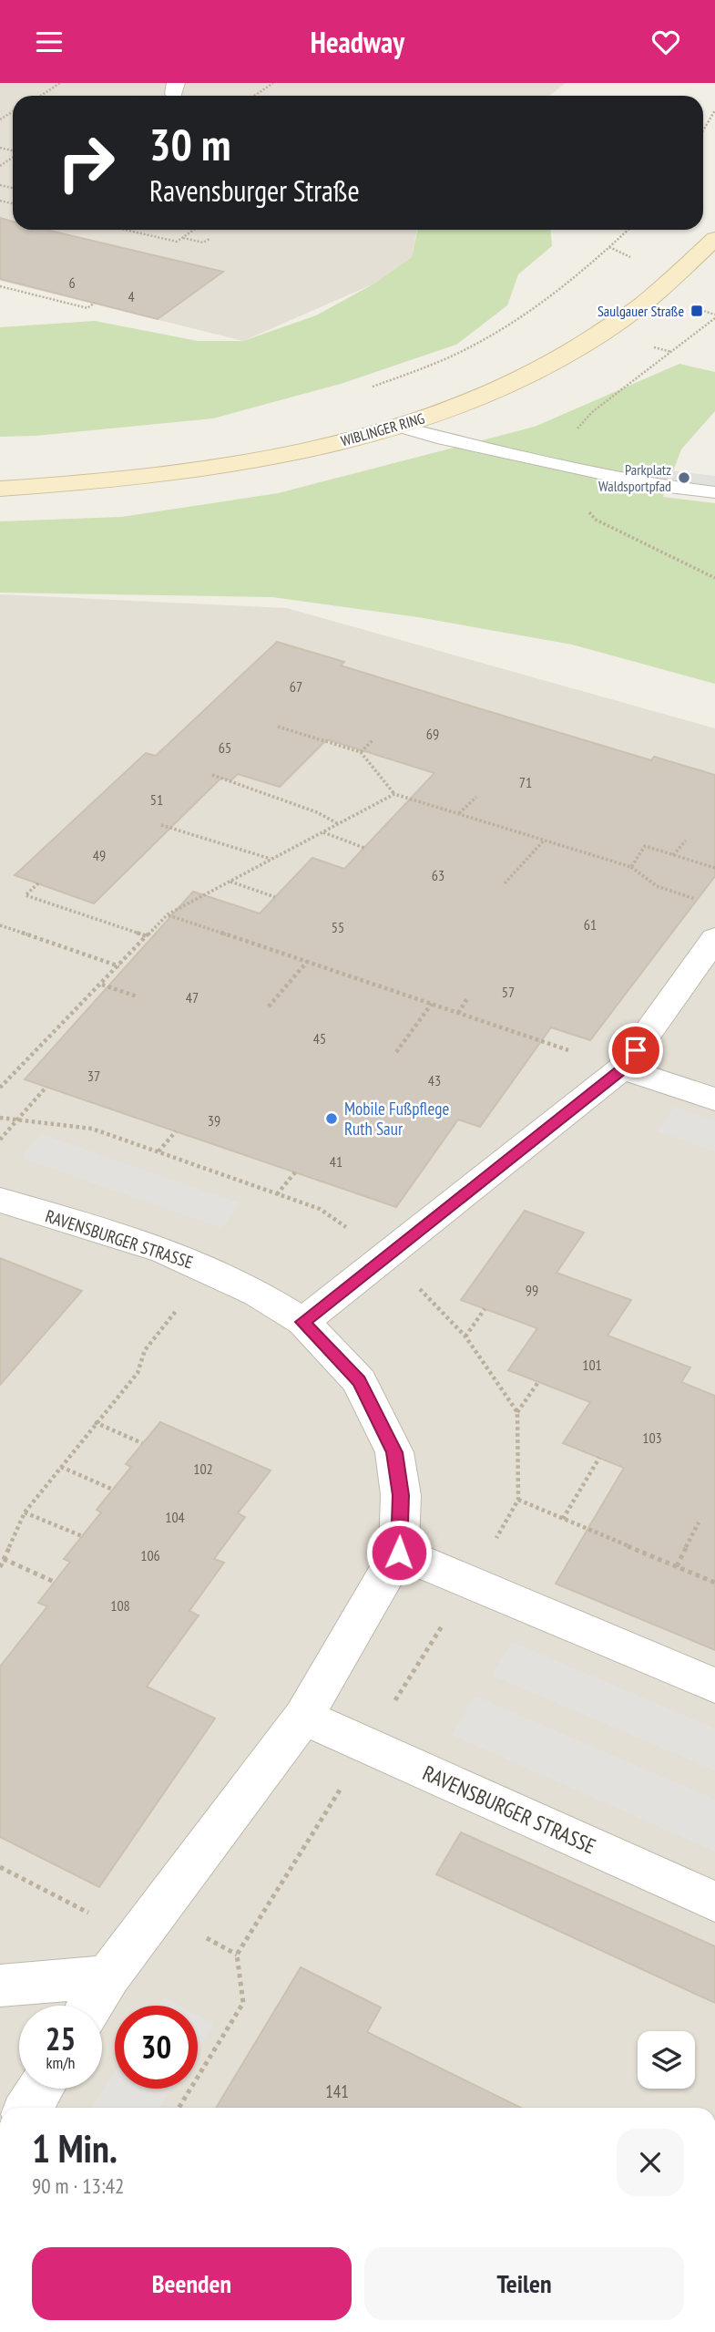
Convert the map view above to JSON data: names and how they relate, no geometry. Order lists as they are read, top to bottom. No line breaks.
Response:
{"streets":{"street":["WIBLINGER RING","RAVENSBURGER STRASSE"]},"places":{"transit":["Saulgauer Straße"],"other":["Parkplatz Waldsportpfad","Mobile Fußpflege Ruth Saur"]},"house_numbers":["6","4","67","69","65","71","51","49","63","61","55","57","47","45","37","43","39","41","99","101","103","102","104","106","108","141"],"page":{"header":"Headway","turn":["30 m","Ravensburger Straße"],"speed":"25 km/h","limit":"30","heading":["1 Min.","90 m · 13:42"],"buttons":["Beenden","Teilen"]}}
